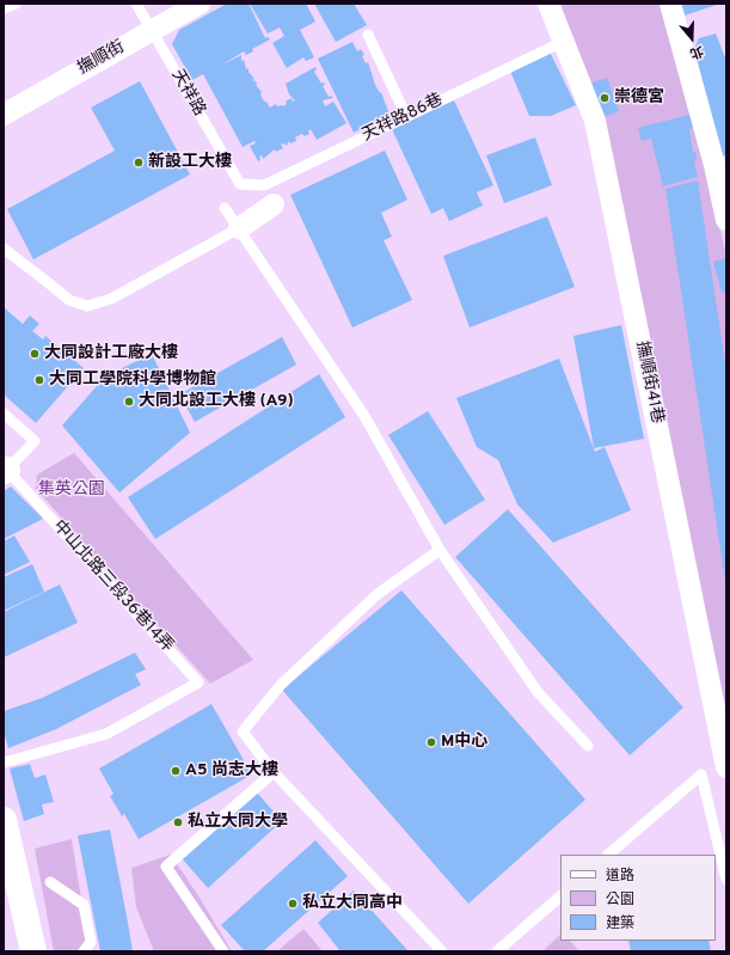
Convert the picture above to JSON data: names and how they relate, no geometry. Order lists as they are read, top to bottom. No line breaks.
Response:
{"streets":{"street":["撫順街","撫順街41巷"],"lane":["天祥路","天祥路86巷","中山北路三段36巷14弄"]},"crossings":[["撫順街","天祥路"],["天祥路","天祥路86巷"],["天祥路86巷","撫順街41巷"]],"parks":["集英公園"],"places":["崇德宮","新設工大樓","大同設計工廠大樓","大同工學院科學博物館","大同北設工大樓 (A9)","M中心","A5 尚志大樓","私立大同大學","私立大同高中"],"legend":["道路","公園","建築"],"north":"bottom"}
